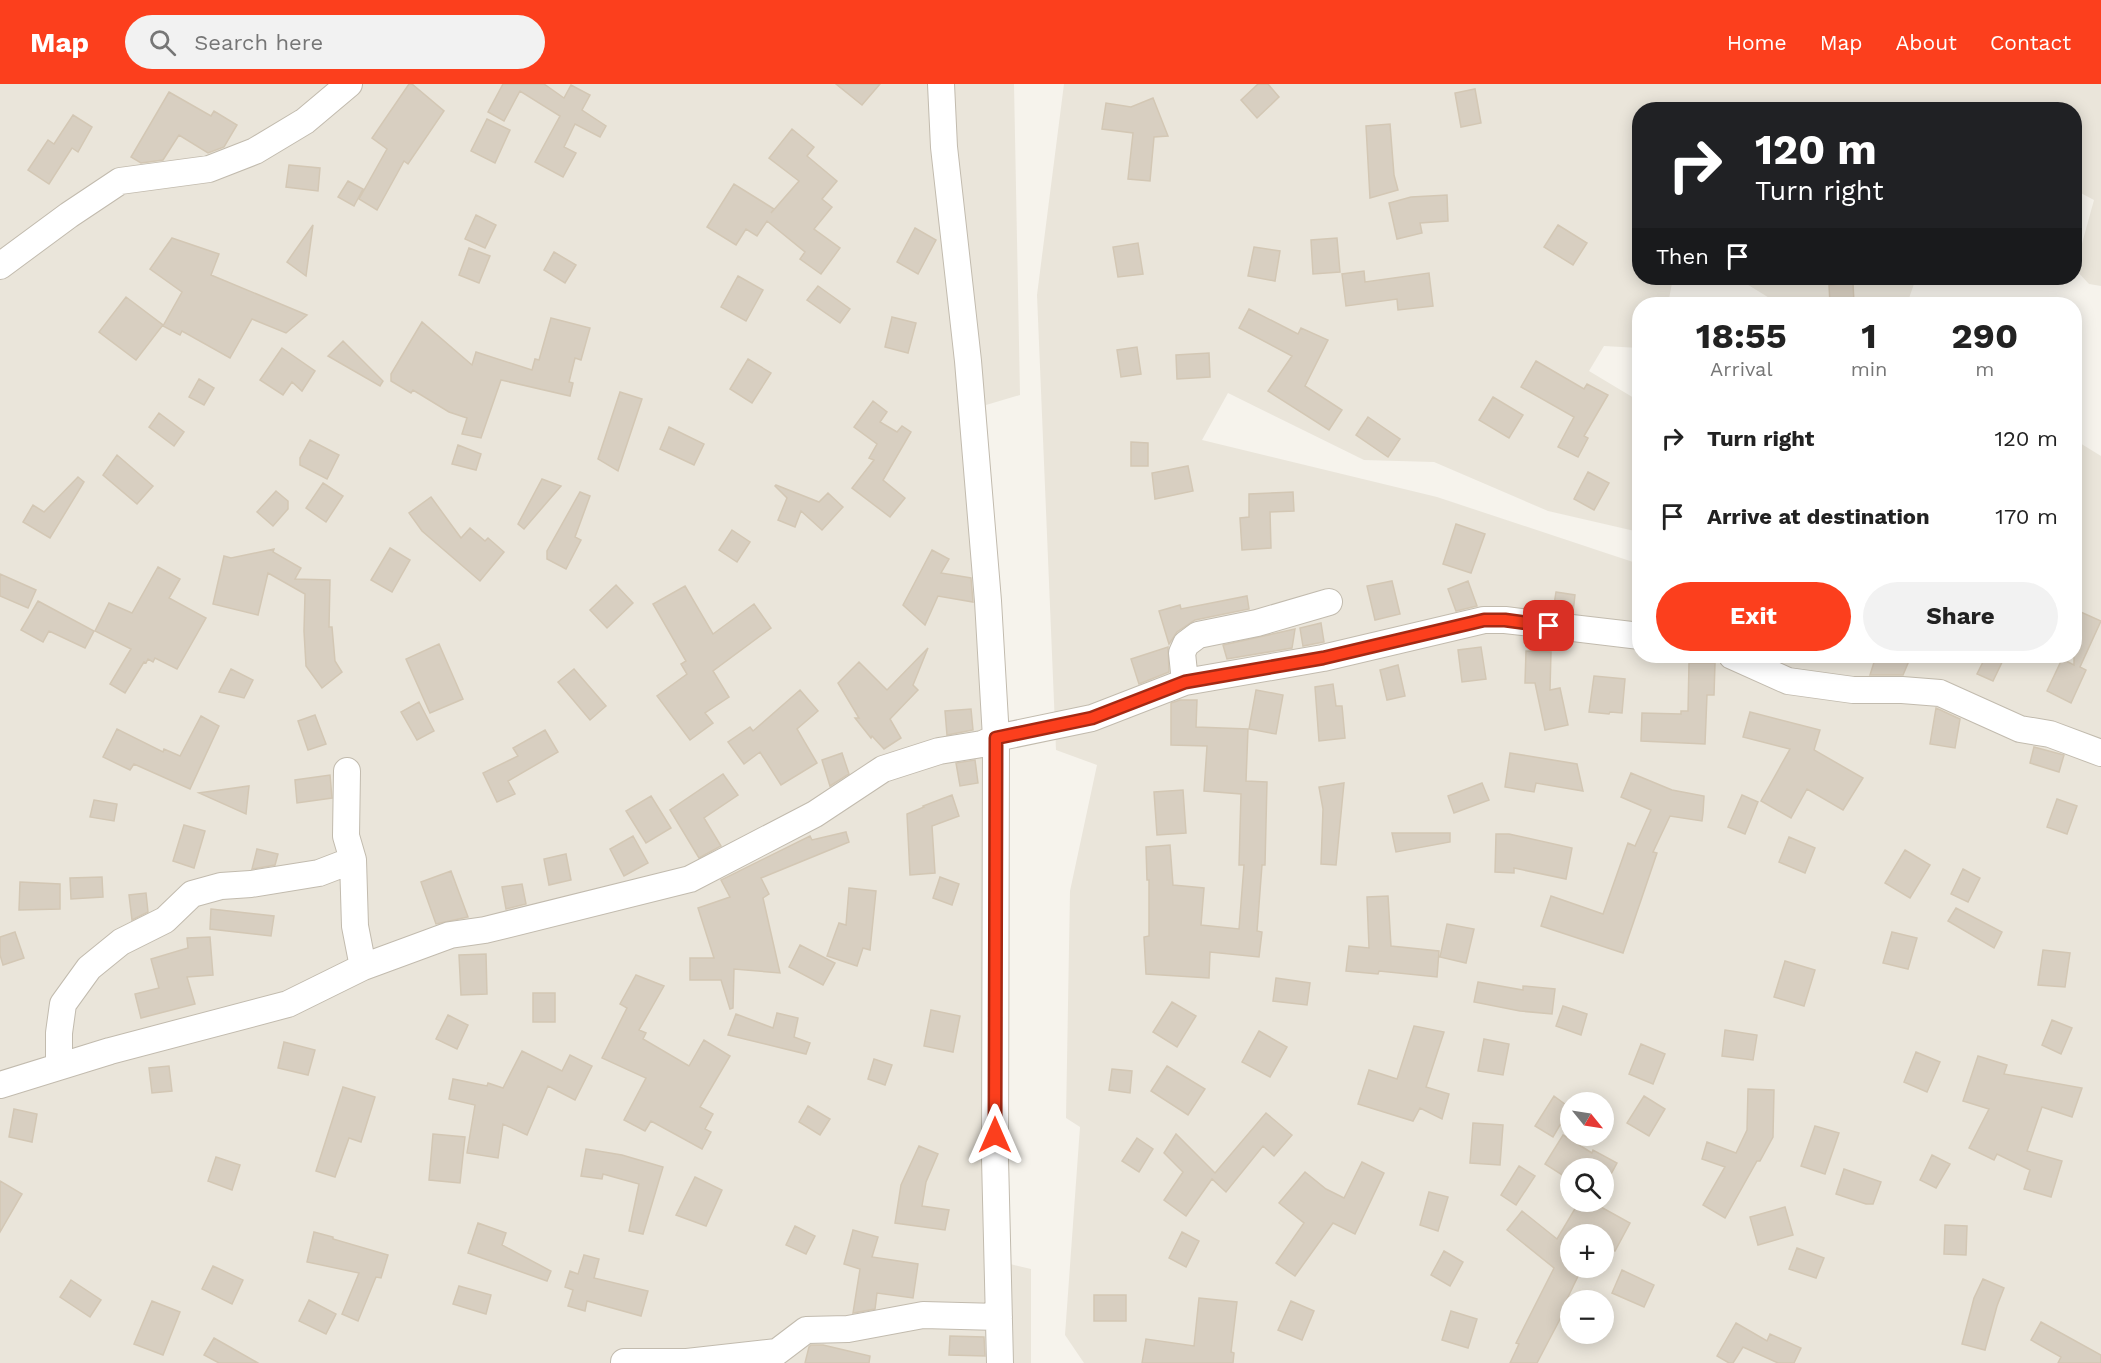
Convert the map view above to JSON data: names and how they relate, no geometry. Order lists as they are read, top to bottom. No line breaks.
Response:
{"north":"bottom right","page":{"header":"Map","search":"Search here","nav":["Home","Map","About","Contact"],"turn":["120 m","Turn right"],"then":"Then","eta":["18:55","Arrival","1","min","290","m"],"list":[{"name":"Turn right","value":"120 m"},{"name":"Arrive at destination","value":"170 m"}],"buttons":["Exit","Share"],"map_buttons":["+","−"]}}
